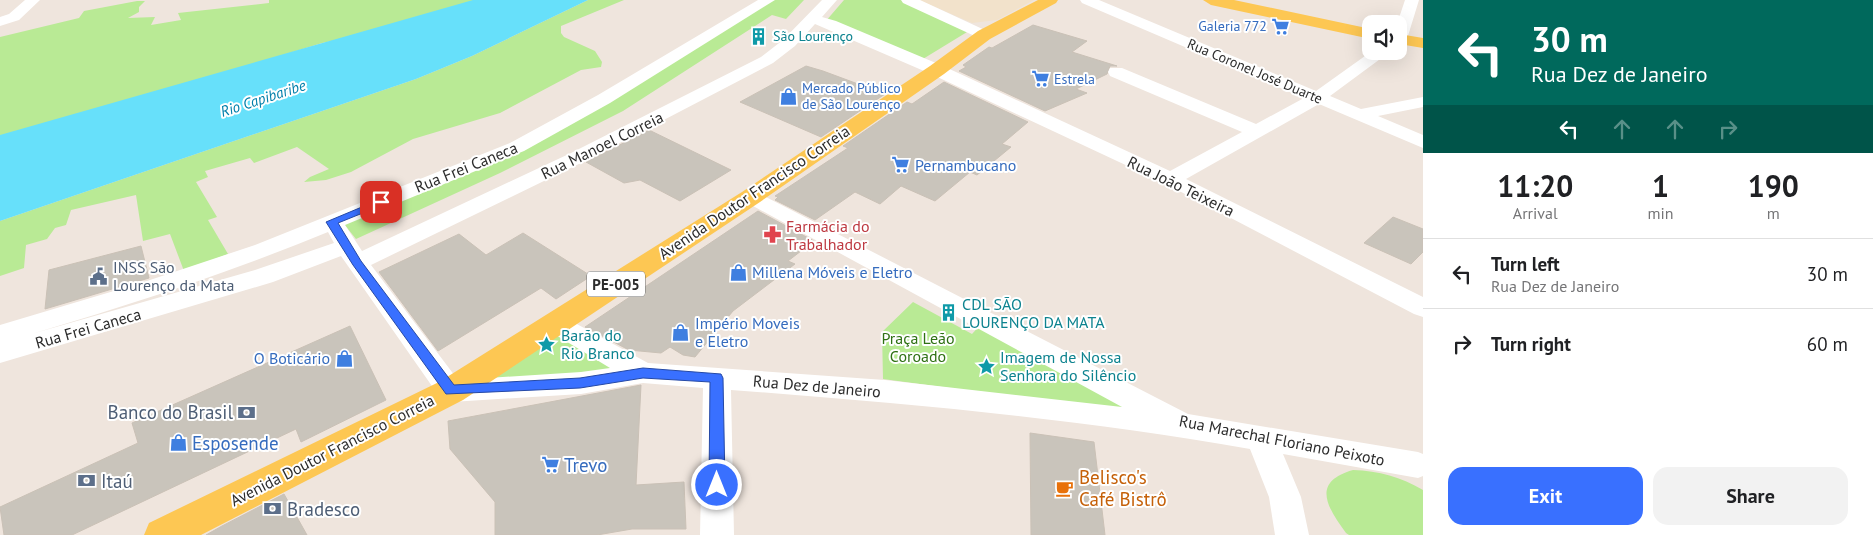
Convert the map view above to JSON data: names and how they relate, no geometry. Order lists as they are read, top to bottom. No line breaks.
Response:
{"streets":{"main road":["Avenida Doutor Francisco Correia","PE-005"],"street":["Rua Coronel José Duarte","Rua Manoel Correia","Rua Frei Caneca","Rua João Teixeira","Rua Dez de Janeiro","Rua Marechal Floriano Peixoto"]},"crossings":[["Rua Manoel Correia","Rua Frei Caneca"],["Rua Manoel Correia","Rua João Teixeira"],["Rua João Teixeira","Avenida Doutor Francisco Correia"],["Avenida Doutor Francisco Correia","Rua Dez de Janeiro"],["Avenida Doutor Francisco Correia","Rua Marechal Floriano Peixoto"],["Rua Dez de Janeiro","Rua Marechal Floriano Peixoto"]],"water":["Rio Capibaribe"],"parks":["Praça Leão Coroado"],"places":{"supermarket":["Galeria 772","Estrela","Pernambucano","Trevo"],"building":["São Lourenço","CDL SÃO LOURENÇO DA MATA"],"shop":["Mercado Público de São Lourenço","Millena Móveis e Eletro","Império Moveis e Eletro","O Boticário","Esposende"],"pharmacy":["Farmácia do Trabalhador"],"public building":["INSS São Lourenço da Mata"],"place":["Barão do Rio Branco","Imagem de Nossa Senhora do Silêncio"],"bank":["Banco do Brasil","Itaú","Bradesco"],"cafe":["Belisco's Café Bistrô"]},"page":{"turn":["30 m","Rua Dez de Janeiro"],"eta":["11:20","Arrival","1","min","190","m"],"list":[{"name":"Turn left","note":"Rua Dez de Janeiro","value":"30 m"},{"name":"Turn right","value":"60 m"}],"buttons":["Exit","Share"]}}
